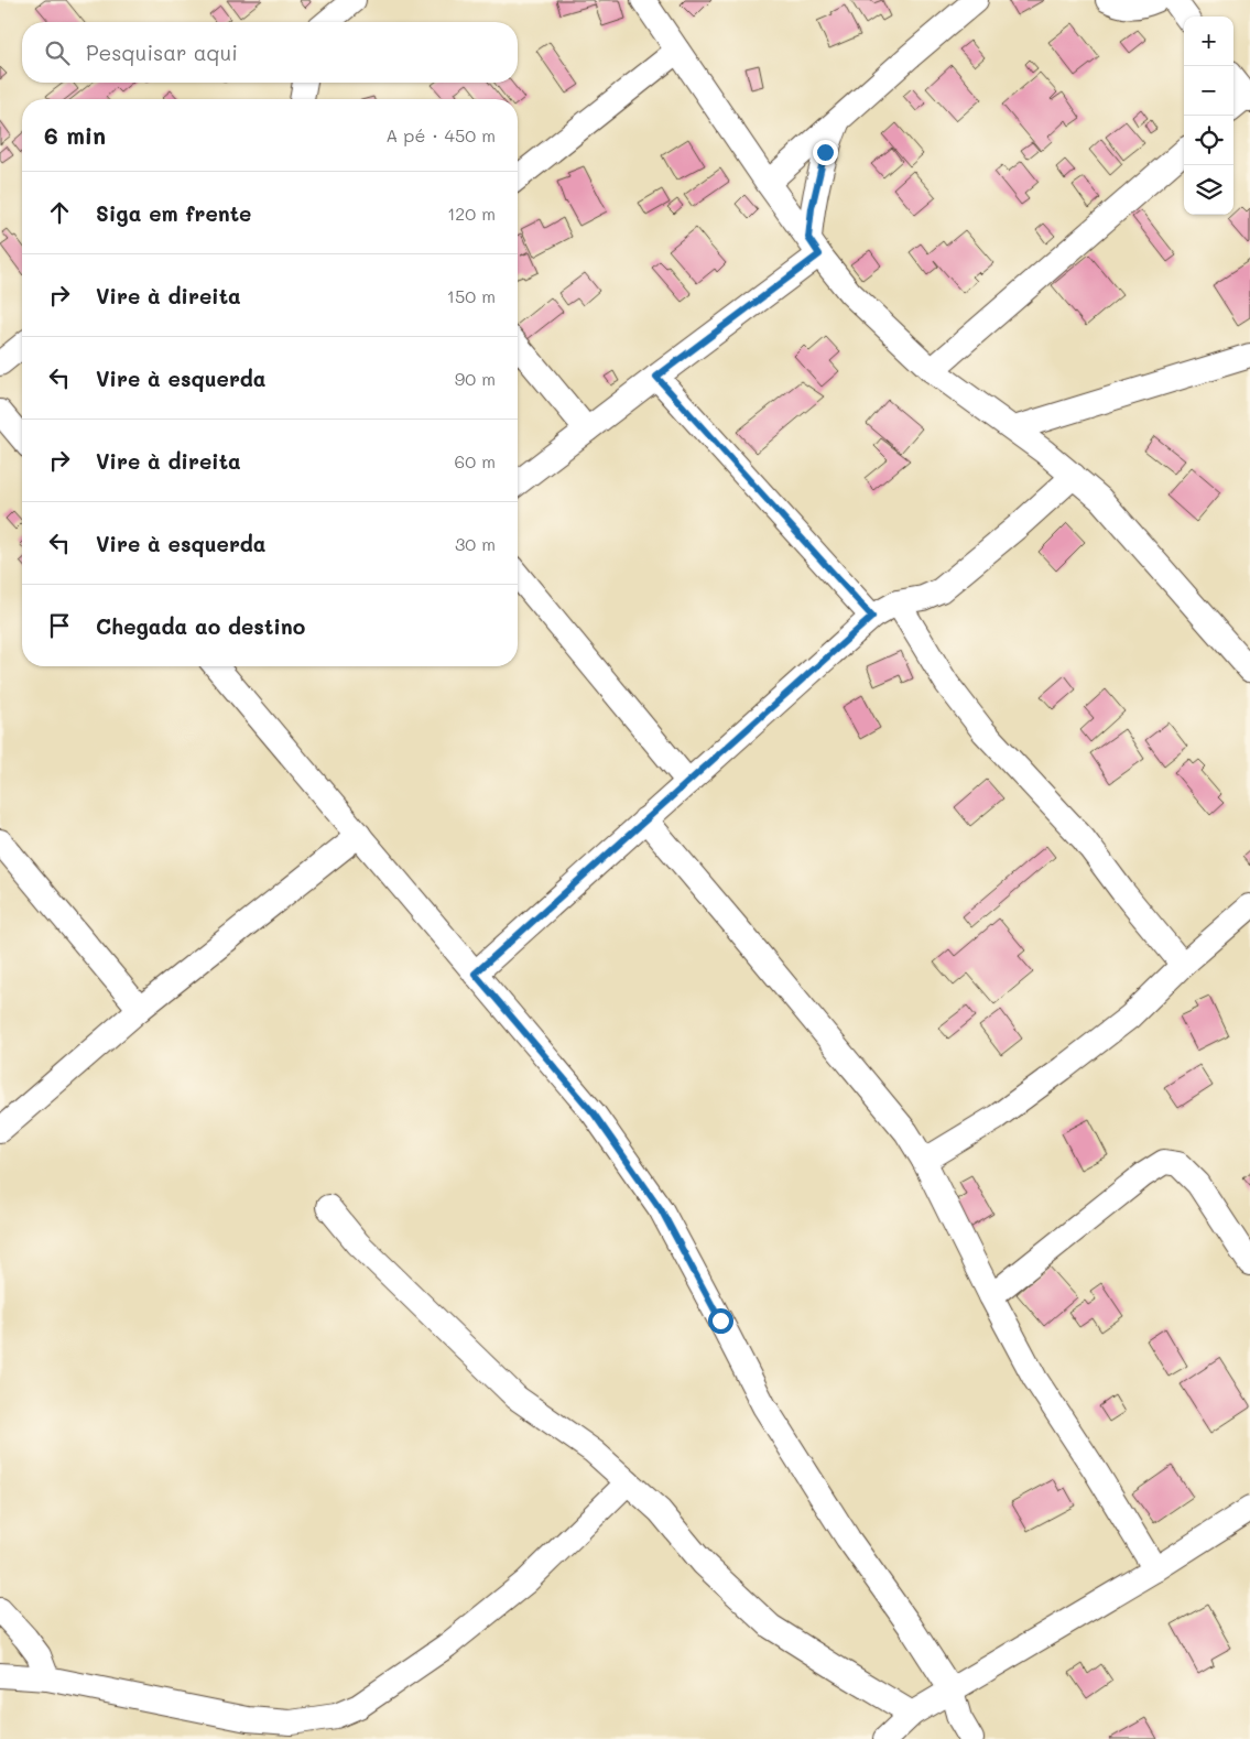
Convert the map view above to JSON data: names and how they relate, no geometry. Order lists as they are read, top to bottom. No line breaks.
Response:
{"page":{"map_buttons":["+","−"],"search":"Pesquisar aqui","heading":["6 min","A pé · 450 m"],"list":[["Siga em frente","120 m"],["Vire à direita","150 m"],["Vire à esquerda","90 m"],["Vire à direita","60 m"],["Vire à esquerda","30 m"],"Chegada ao destino"]}}
